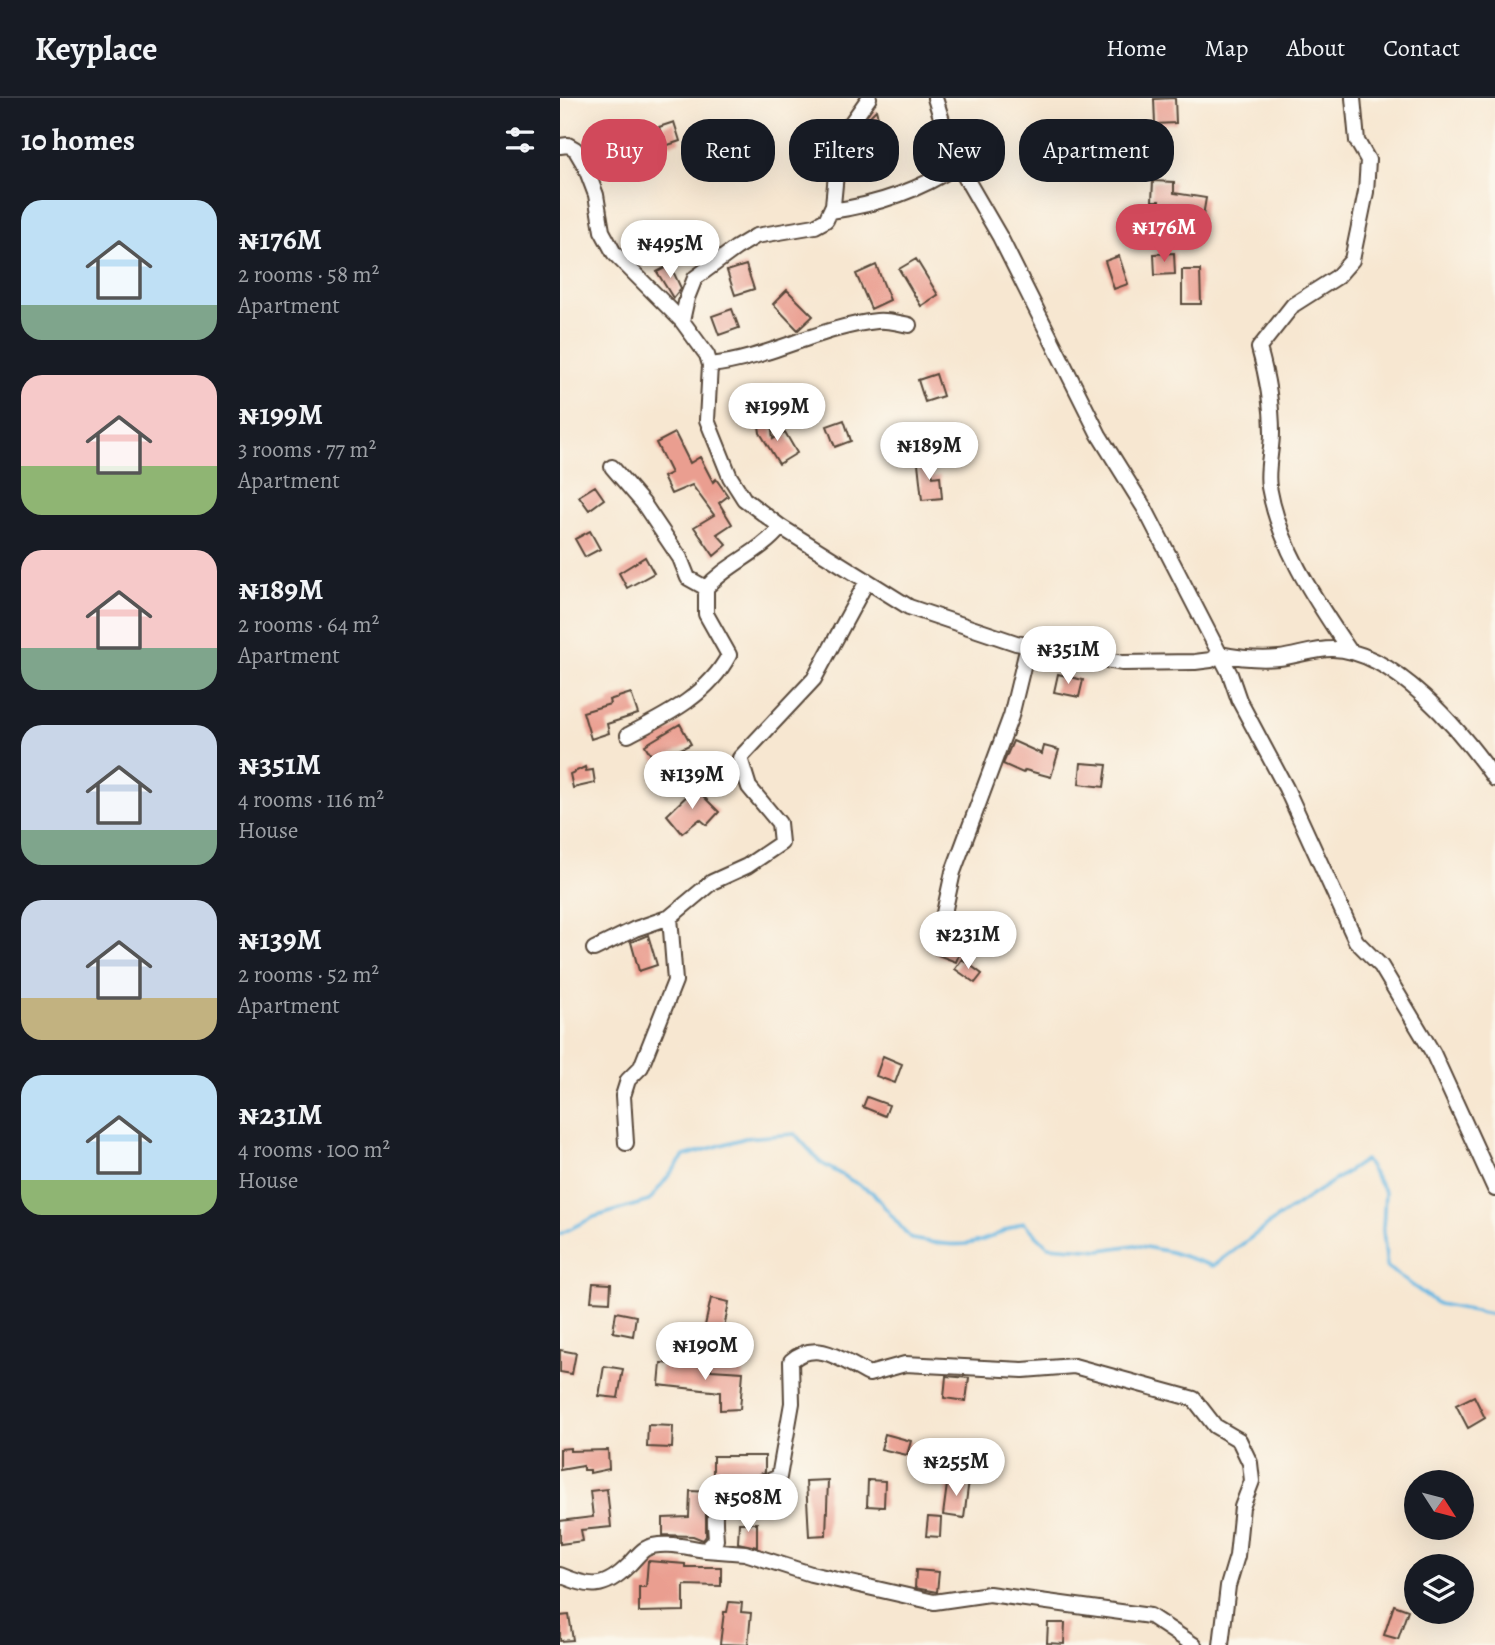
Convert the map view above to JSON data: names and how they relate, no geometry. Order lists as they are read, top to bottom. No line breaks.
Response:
{"north":"bottom right","page":{"header":"Keyplace","nav":["Home","Map","About","Contact"],"heading":"10 homes","chip":["Buy","Rent","Filters","New","Apartment"],"list":[{"name":"₦176M","note":"2 rooms · 58 m² · Apartment"},{"name":"₦199M","note":"3 rooms · 77 m² · Apartment"},{"name":"₦189M","note":"2 rooms · 64 m² · Apartment"},{"name":"₦351M","note":"4 rooms · 116 m² · House"},{"name":"₦139M","note":"2 rooms · 52 m² · Apartment"},{"name":"₦231M","note":"4 rooms · 100 m² · House"}],"price":["₦176M","₦495M","₦199M","₦189M","₦351M","₦139M","₦231M","₦190M","₦255M","₦508M"]}}
